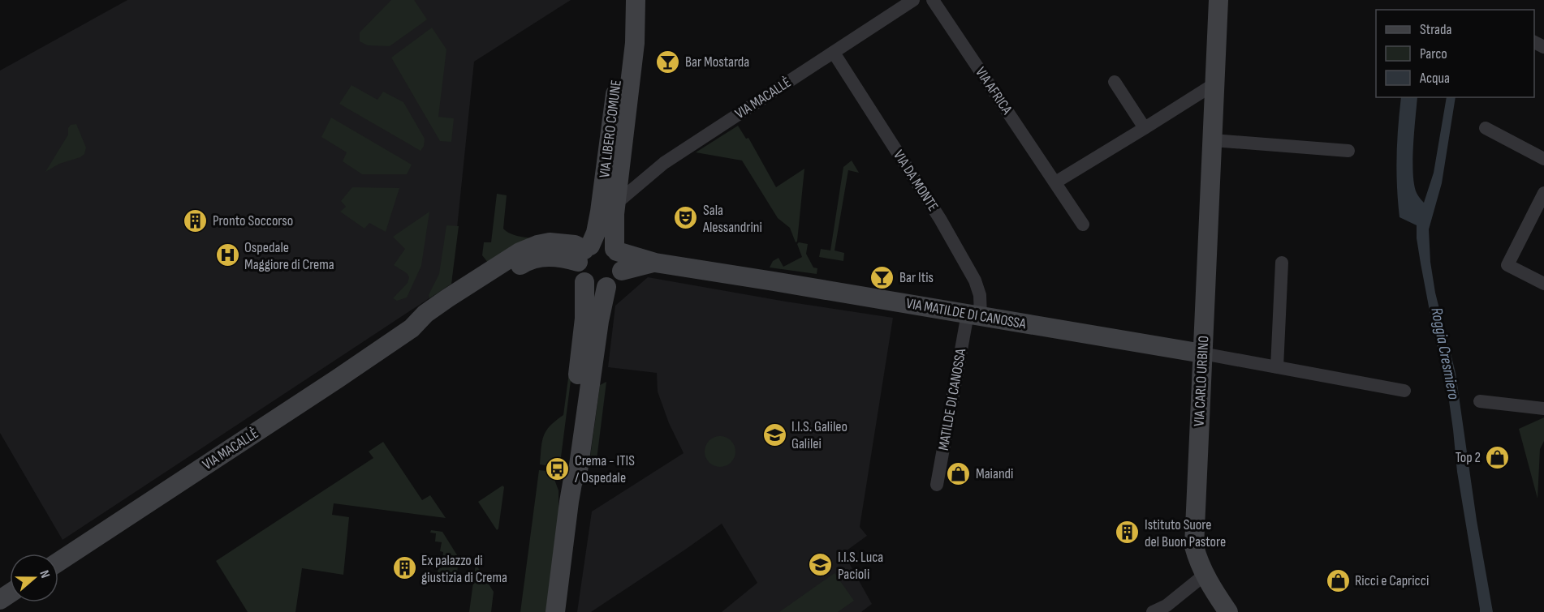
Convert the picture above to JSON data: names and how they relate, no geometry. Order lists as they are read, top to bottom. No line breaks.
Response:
{"streets":{"street":["VIA AFRICA","VIA MACALLÈ","VIA LIBERO COMUNE","VIA DA MONTE","VIA MATILDE DI CANOSSA","VIA CARLO URBINO","MATILDE DI CANOSSA"]},"crossings":[["VIA MACALLÈ","VIA LIBERO COMUNE"],["VIA MACALLÈ","VIA DA MONTE"],["VIA MACALLÈ","VIA MATILDE DI CANOSSA"],["VIA LIBERO COMUNE","VIA MATILDE DI CANOSSA"],["VIA DA MONTE","VIA MATILDE DI CANOSSA"],["VIA DA MONTE","MATILDE DI CANOSSA"],["VIA MATILDE DI CANOSSA","VIA CARLO URBINO"],["VIA MATILDE DI CANOSSA","MATILDE DI CANOSSA"]],"water":["Roggia Cresmiero"],"places":{"bar":["Bar Mostarda","Bar Itis"],"theatre":["Sala Alessandrini"],"building":["Pronto Soccorso","Istituto Suore del Buon Pastore","Ex palazzo di giustizia di Crema"],"hospital":["Ospedale Maggiore di Crema"],"school or university":["I.I.S. Galileo Galilei","I.I.S. Luca Pacioli"],"shop":["Top 2","Maiandi","Ricci e Capricci"],"bus stop":["Crema - ITIS / Ospedale"]},"legend":["Strada","Parco","Acqua"],"north":"right"}
